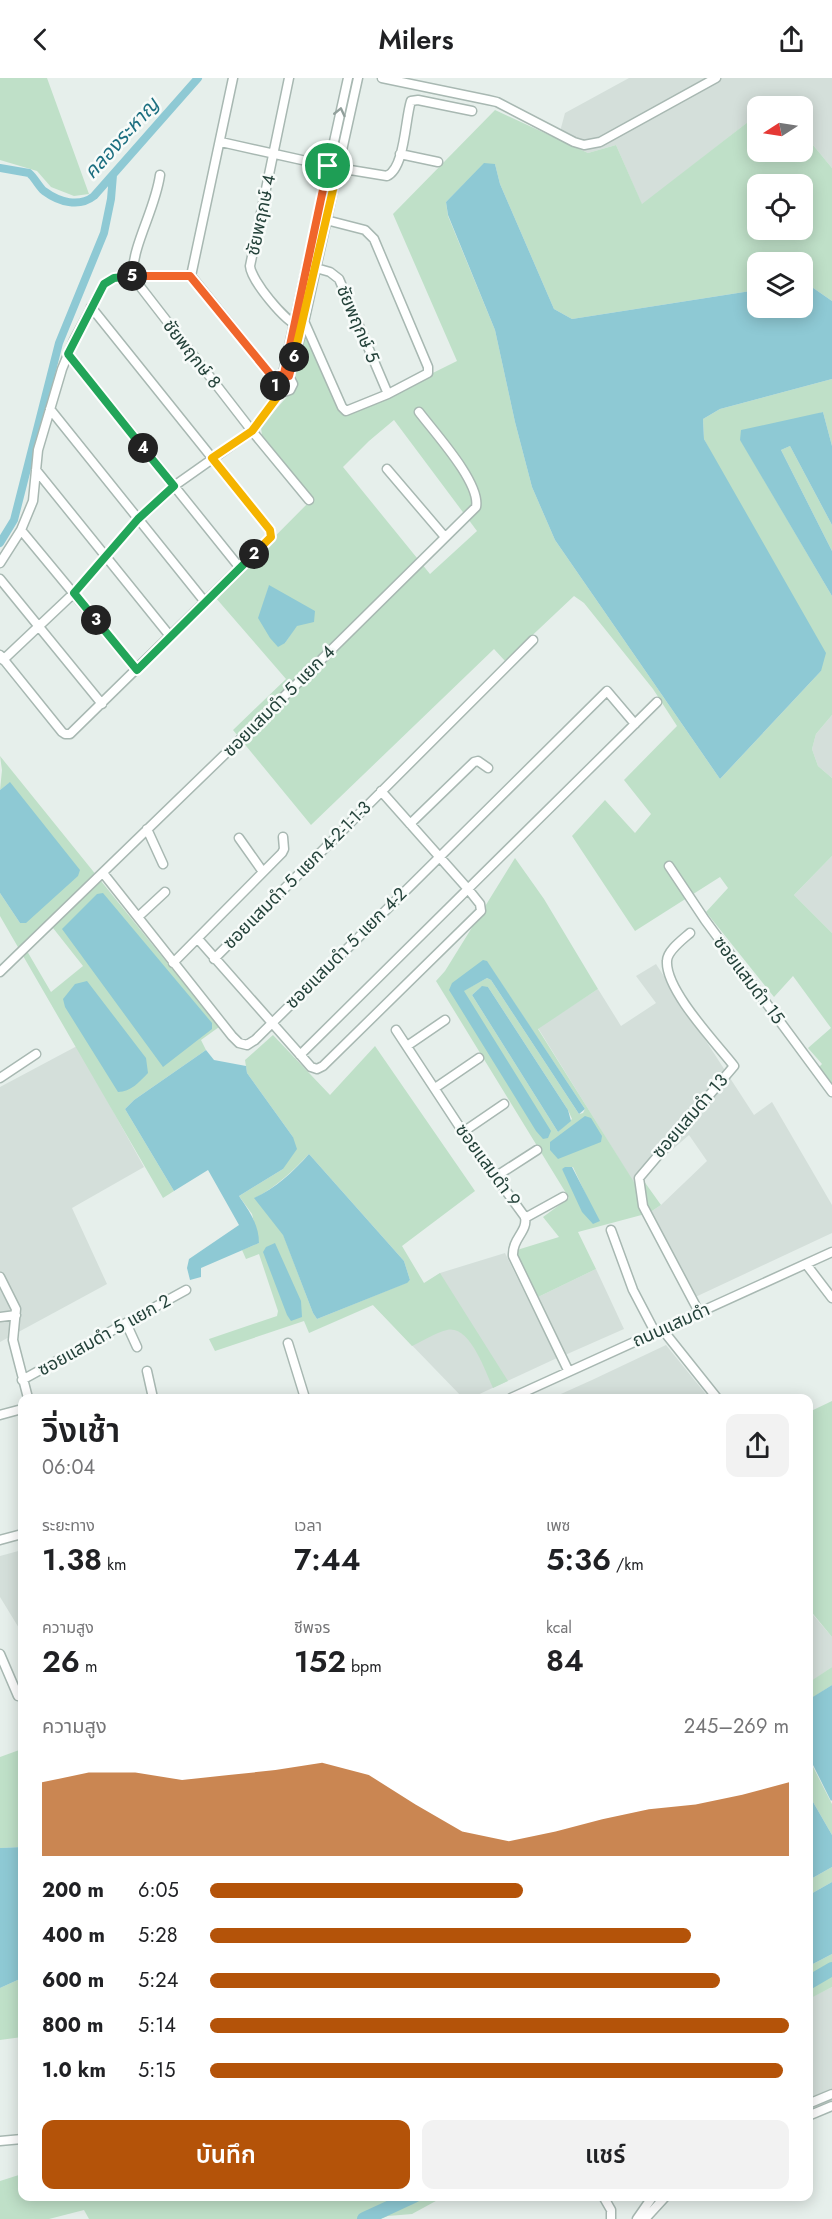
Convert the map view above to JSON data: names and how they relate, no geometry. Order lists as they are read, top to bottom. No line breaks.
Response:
{"streets":{"street":["ชัยพฤกษ์ 4","ชัยพฤกษ์ 5","ชัยพฤกษ์ 8","ซอยแสมดำ 5 แยก 4","ซอยแสมดำ 5 แยก 4-2-1-1-3","ซอยแสมดำ 5 แยก 4-2","ซอยแสมดำ 15","ซอยแสมดำ 13","ซอยแสมดำ 9","ถนนแสมดำ","ซอยแสมดำ 5 แยก 2"]},"crossings":[["ซอยแสมดำ 5 แยก 4","ซอยแสมดำ 5 แยก 4-2"],["ซอยแสมดำ 13","ถนนแสมดำ"],["ซอยแสมดำ 9","ถนนแสมดำ"]],"water":["คลองระหาญ"],"north":"left","page":{"header":"Milers","pins":["5","6","1","4","2","3"],"heading":["วิ่งเช้า","06:04"],"stats":[["ระยะทาง","1.38 km"],["เวลา","7:44"],["เพซ","5:36 /km"],["ความสูง","26 m"],["ชีพจร","152 bpm"],["kcal","84"]],"chart":["ความสูง","245–269 m"],"list":[{"name":"200 m","note":"6:05"},{"name":"400 m","note":"5:28"},{"name":"600 m","note":"5:24"},{"name":"800 m","note":"5:14"},{"name":"1.0 km","note":"5:15"}],"buttons":["บันทึก","แชร์"]}}
